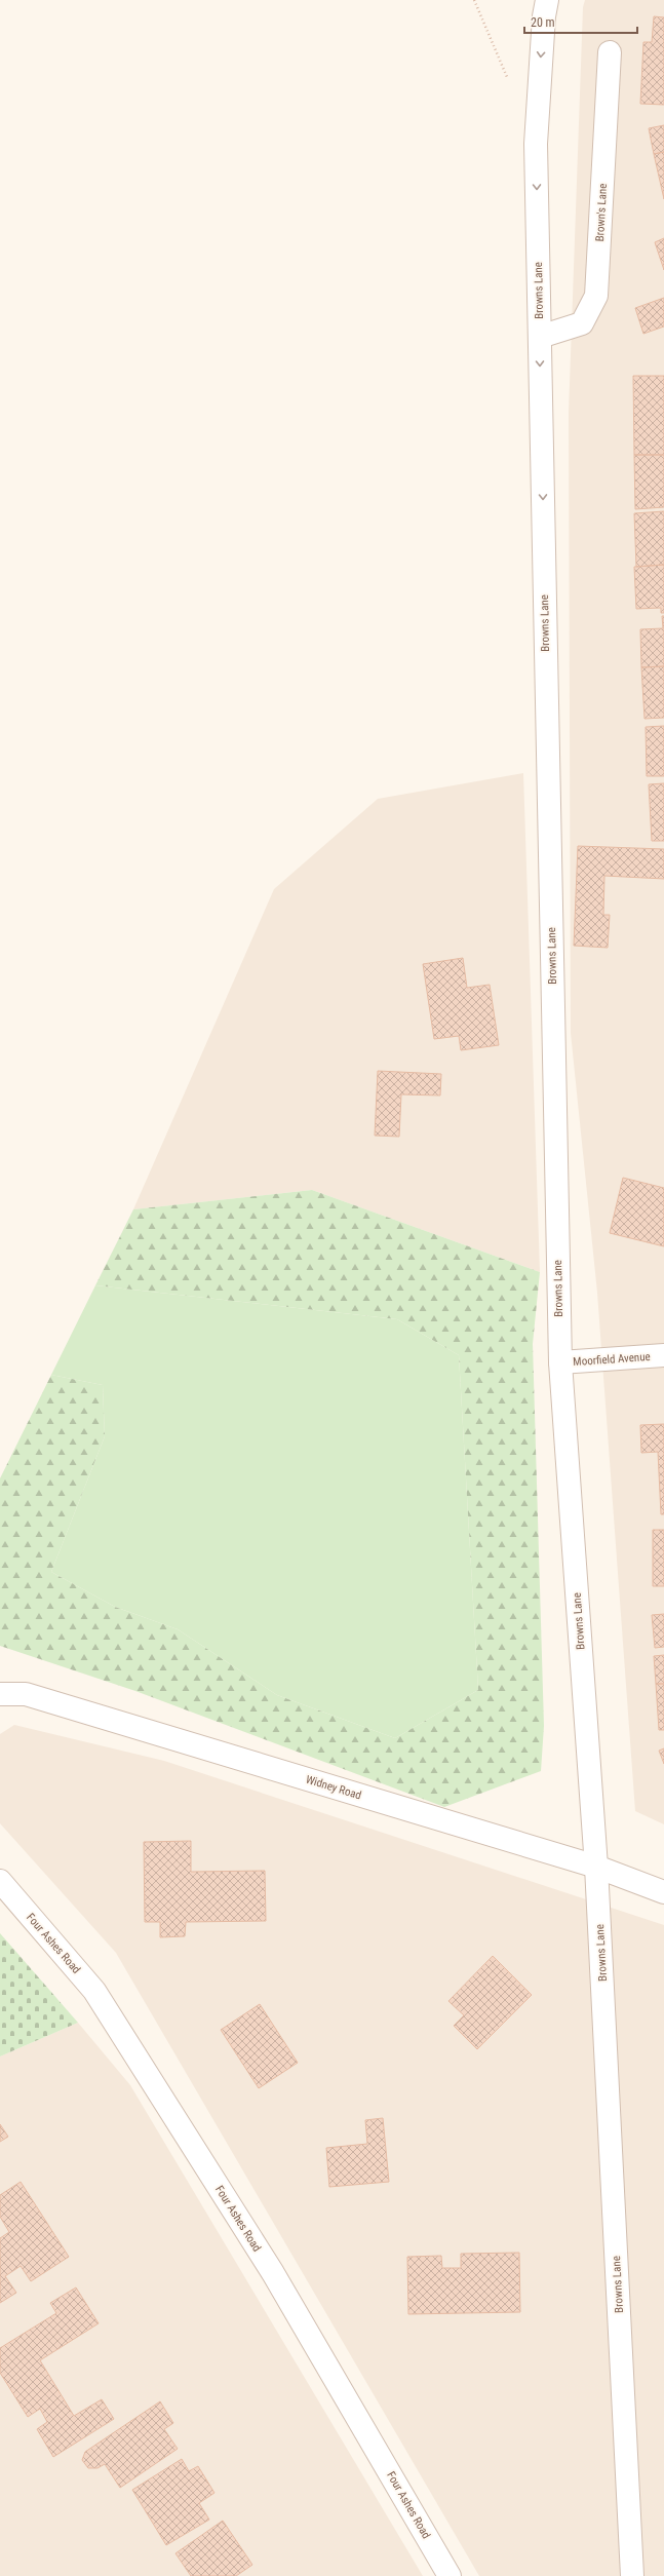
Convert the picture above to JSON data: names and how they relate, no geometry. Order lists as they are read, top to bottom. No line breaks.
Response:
{"streets":{"street":["Brown's Lane","Browns Lane","Moorfield Avenue","Widney Road","Four Ashes Road"]},"crossings":[["Brown's Lane","Browns Lane"],["Browns Lane","Moorfield Avenue"],["Browns Lane","Widney Road"]],"one_way":["Browns Lane"],"scale_bar":"20 m"}
